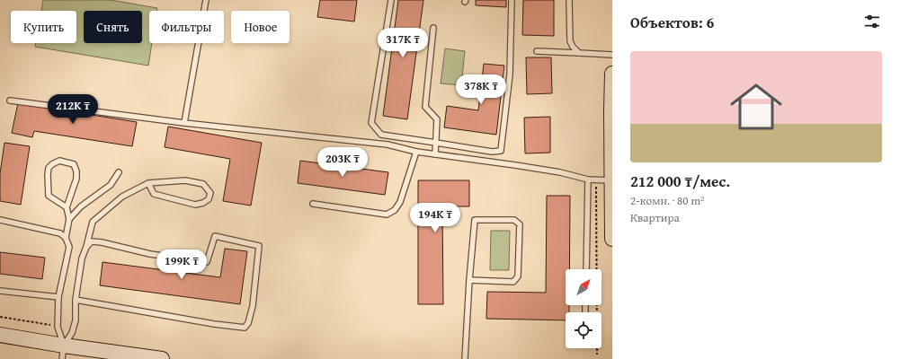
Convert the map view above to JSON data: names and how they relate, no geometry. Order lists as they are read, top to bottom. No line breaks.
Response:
{"north":"top right","page":{"heading":"Объектов: 6","chip":["Купить","Снять","Фильтры","Новое"],"price":["317K ₸","378K ₸","212K ₸","203K ₸","194K ₸","199K ₸"],"list":[{"name":"212 000 ₸/мес.","note":"2-комн. · 80 m² · Квартира"}]}}
